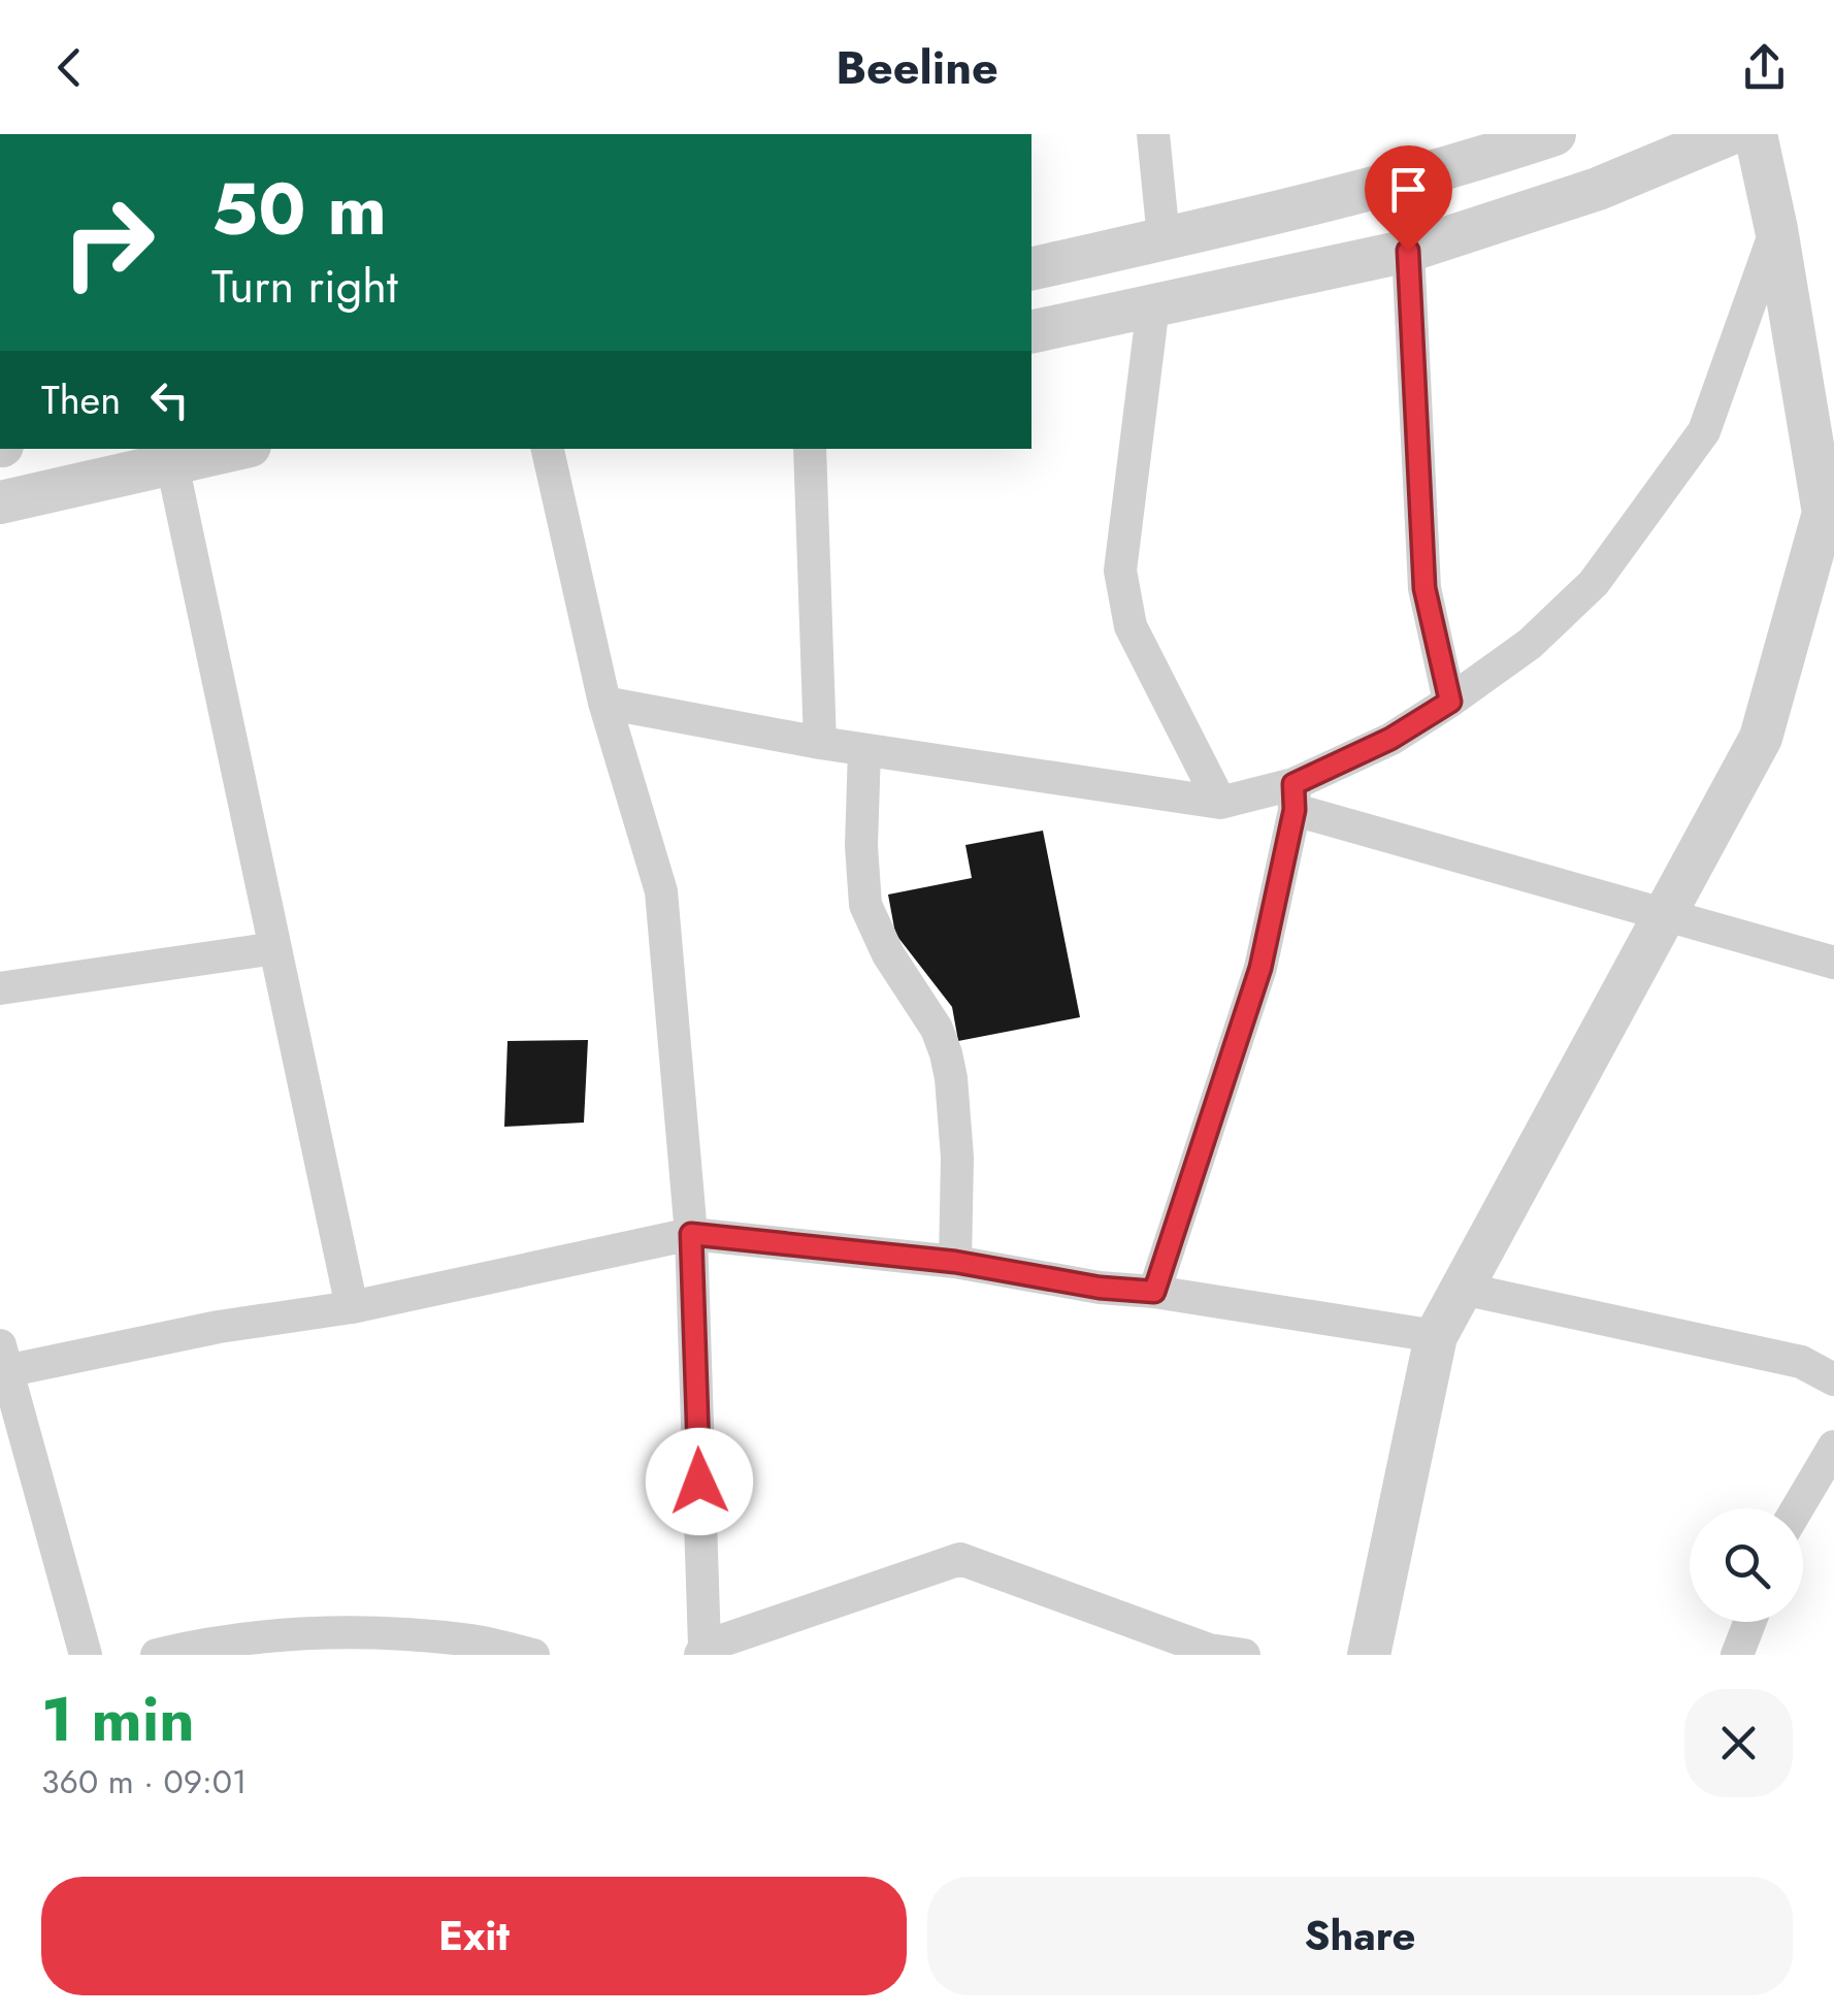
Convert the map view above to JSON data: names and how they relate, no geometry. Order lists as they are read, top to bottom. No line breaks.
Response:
{"page":{"header":"Beeline","turn":["50 m","Turn right"],"then":"Then","heading":["1 min","360 m · 09:01"],"buttons":["Exit","Share"]}}
